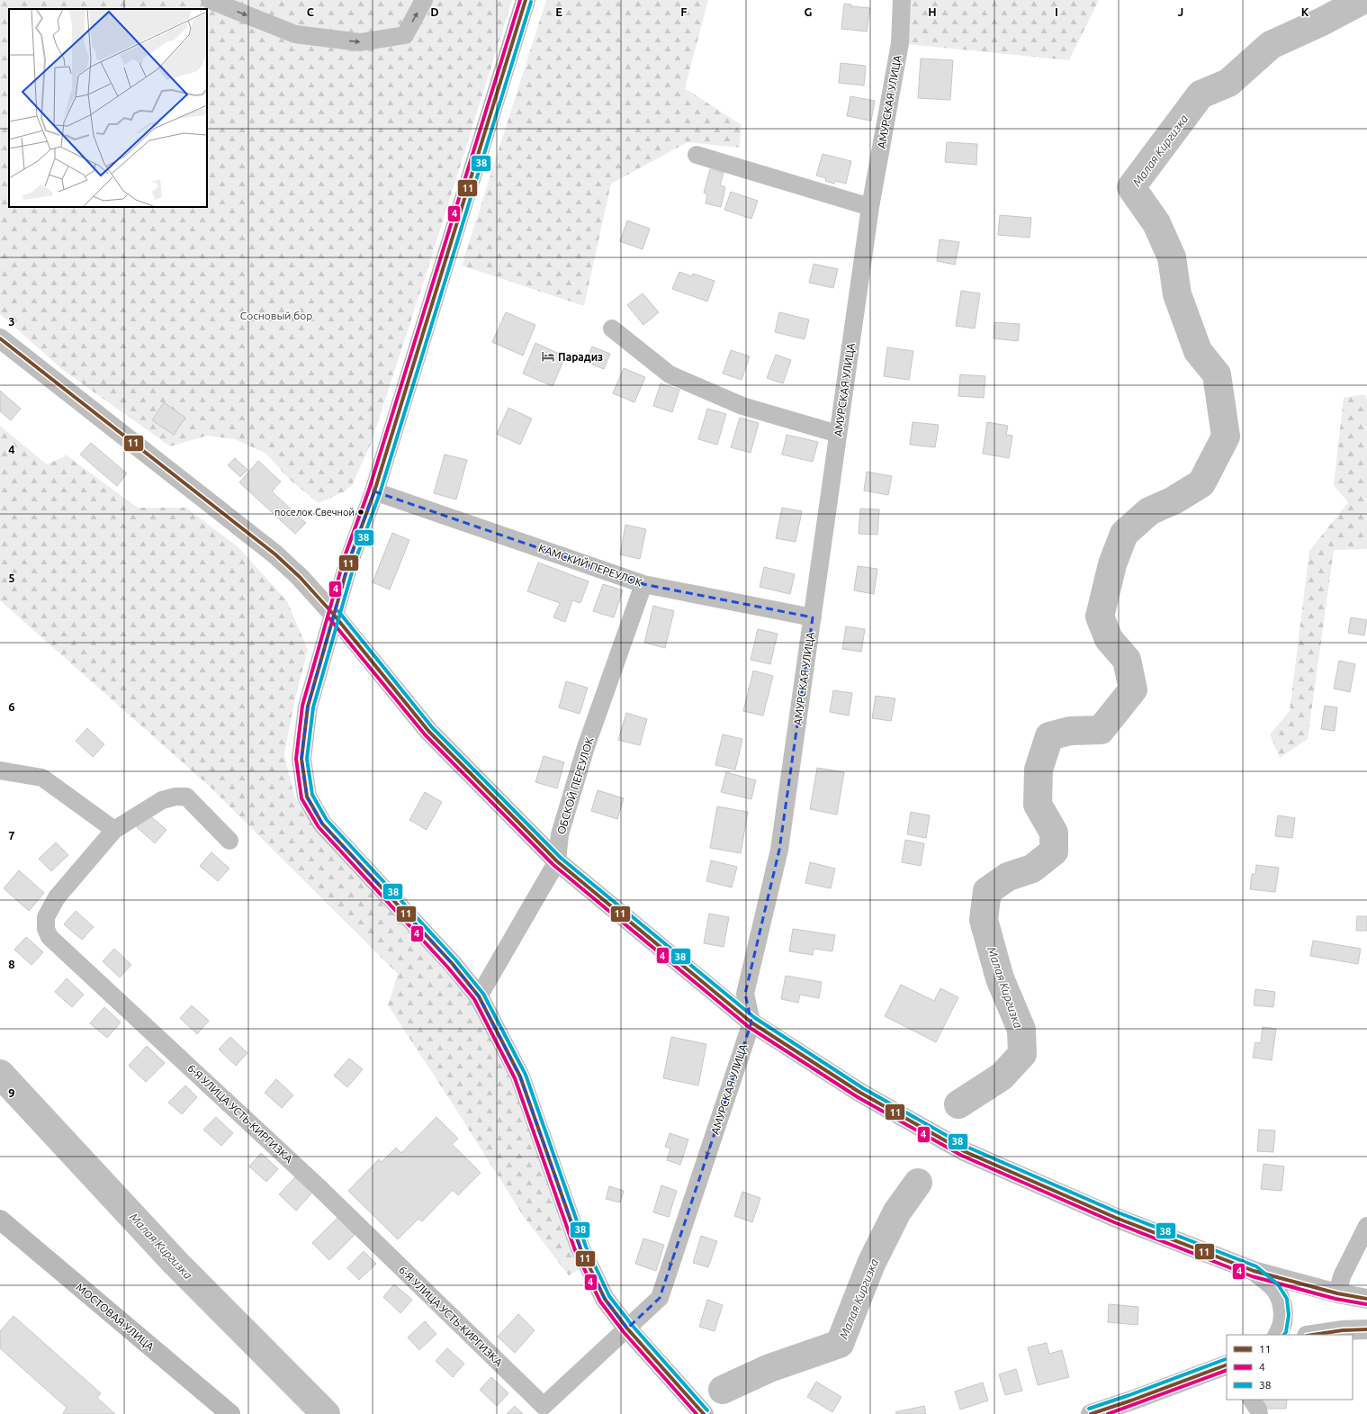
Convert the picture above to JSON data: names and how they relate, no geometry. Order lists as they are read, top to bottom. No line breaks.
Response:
{"streets":{"street":["АМУРСКАЯ УЛИЦА","КАМСКИЙ ПЕРЕУЛОК","ОБСКОЙ ПЕРЕУЛОК","6-Я УЛИЦА УСТЬ-КИРГИЗКА","МОСТОВАЯ УЛИЦА"]},"crossings":[["АМУРСКАЯ УЛИЦА","КАМСКИЙ ПЕРЕУЛОК"],["АМУРСКАЯ УЛИЦА","6-Я УЛИЦА УСТЬ-КИРГИЗКА"],["КАМСКИЙ ПЕРЕУЛОК","ОБСКОЙ ПЕРЕУЛОК"]],"water":["Малая Киргизка"],"parks":["Сосновый бор"],"places":{"hotel":["Парадиз"],"other":["поселок Свечной"]},"lines":["transit line 11","transit line 4","transit line 38"],"legend":["11","4","38"],"grid":{"columns":["C","D","E","F","G","H","I","J","K"],"rows":["3","4","5","6","7","8","9"]}}
